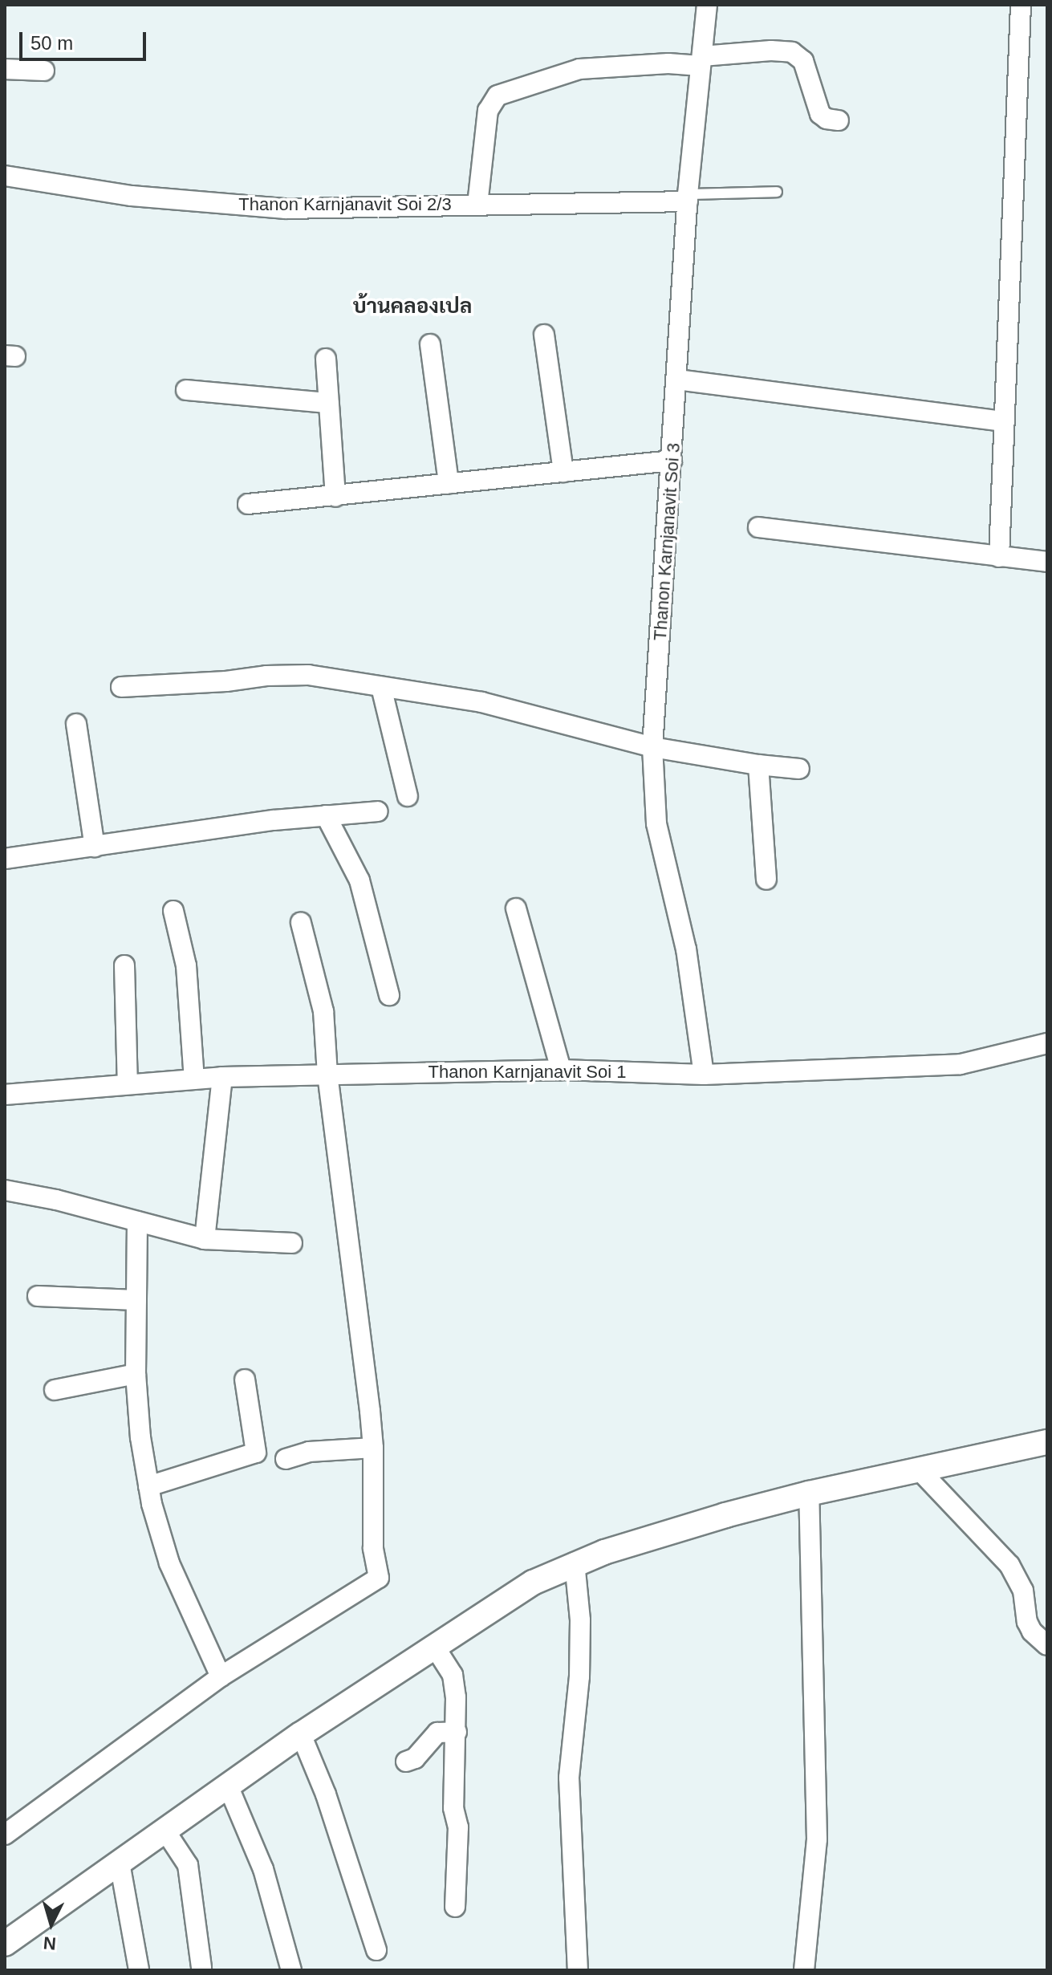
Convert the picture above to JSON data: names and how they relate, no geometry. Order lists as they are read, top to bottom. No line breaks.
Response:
{"streets":{"street":["Thanon Karnjanavit Soi 2/3","Thanon Karnjanavit Soi 3","Thanon Karnjanavit Soi 1"]},"crossings":[["Thanon Karnjanavit Soi 2/3","Thanon Karnjanavit Soi 3"],["Thanon Karnjanavit Soi 3","Thanon Karnjanavit Soi 1"]],"districts":["บ้านคลองเปล"],"scale_bar":"50 m","north":"bottom"}
